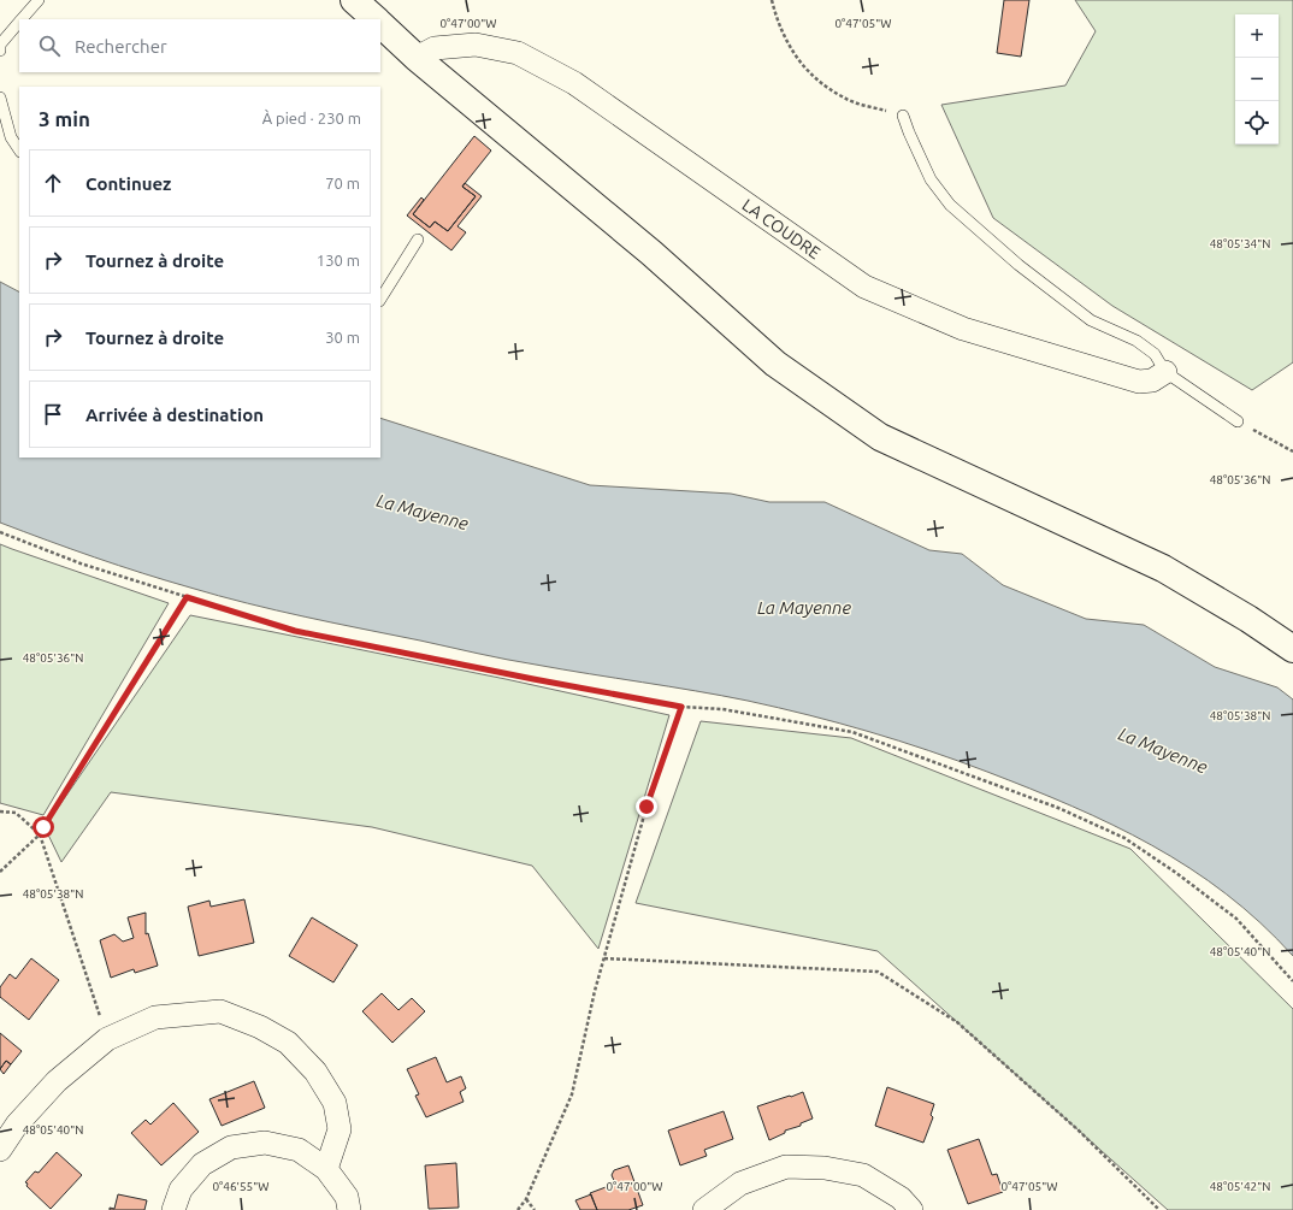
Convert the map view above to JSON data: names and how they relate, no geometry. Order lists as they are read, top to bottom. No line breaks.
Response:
{"streets":{"street":["LA COUDRE"]},"water":["La Mayenne"],"page":{"map_buttons":["+","−"],"search":"Rechercher","heading":["3 min","À pied · 230 m"],"list":[["Continuez","70 m"],["Tournez à droite","130 m"],["Tournez à droite","30 m"],"Arrivée à destination"]},"coordinates":["0°47'00\"W","0°47'05\"W","48°05'34\"N","48°05'36\"N","48°05'38\"N","48°05'40\"N","0°46'55\"W","48°05'42\"N"]}
